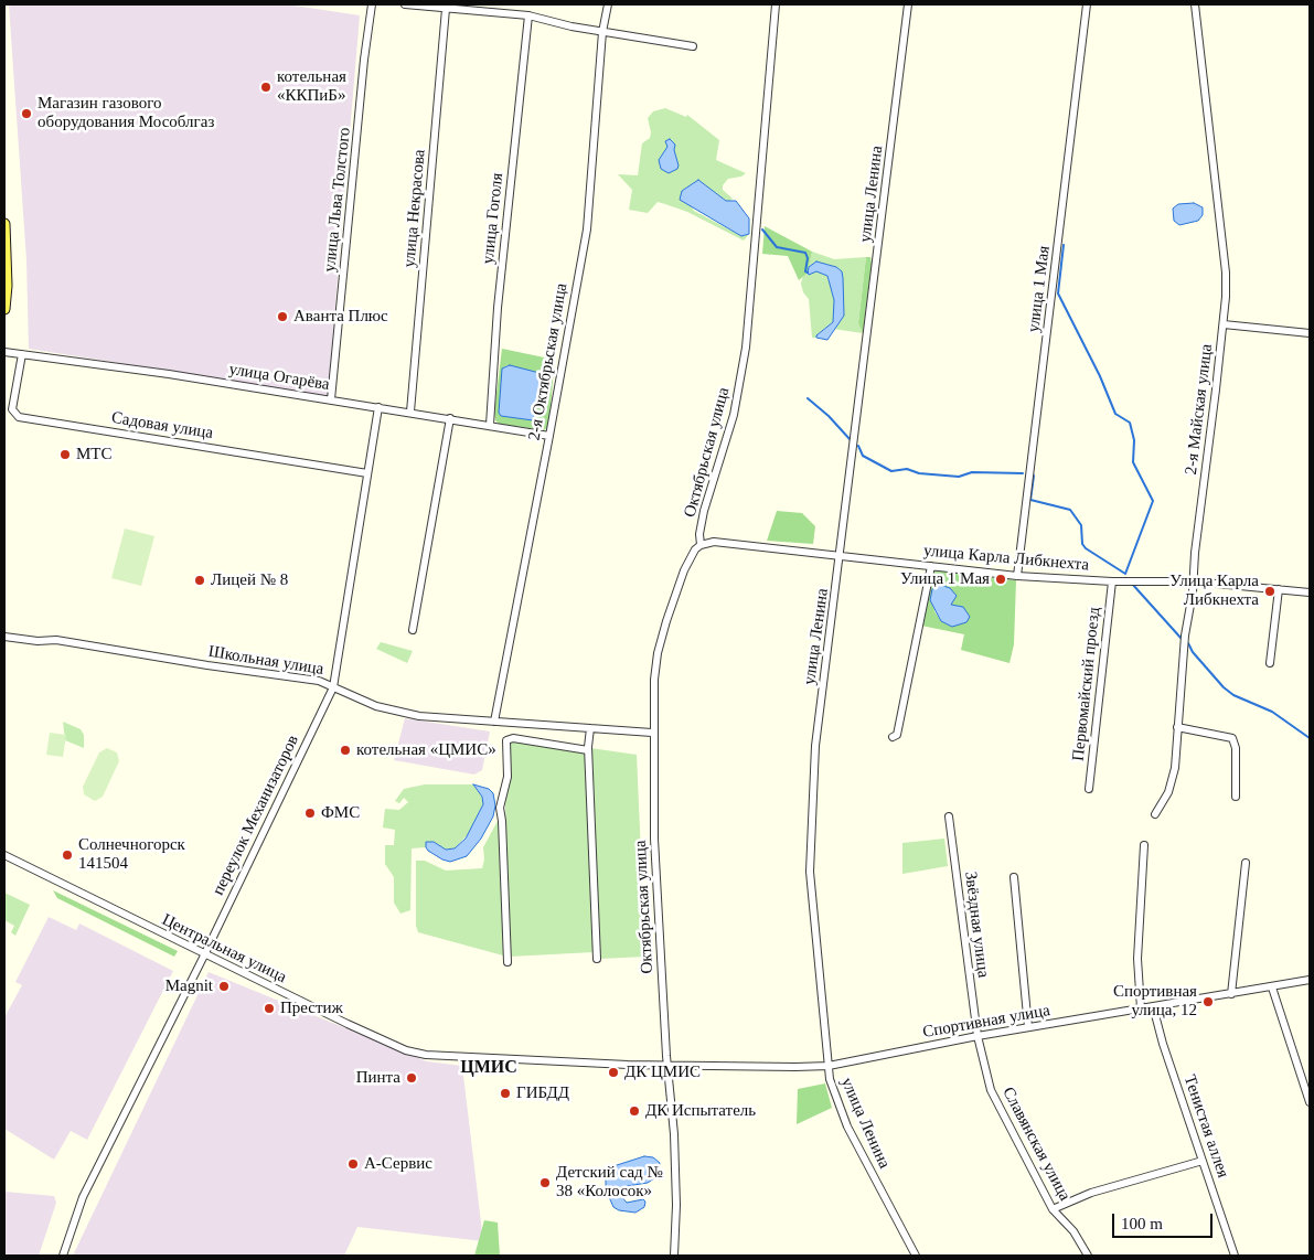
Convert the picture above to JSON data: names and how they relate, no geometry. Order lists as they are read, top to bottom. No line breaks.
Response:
{"streets":{"street":["улица Ленина","улица Льва Толстого","улица Некрасова","улица Гоголя","улица 1 Мая","2-я Октябрьская улица","улица Огарёва","2-я Майская улица","Садовая улица","Октябрьская улица","улица Карла Либкнехта","Школьная улица","Первомайский проезд","переулок Механизаторов","Звёздная улица","Центральная улица","Спортивная улица","Тенистая аллея","Славянская улица"]},"crossings":[["улица Ленина","улица Карла Либкнехта"],["улица Ленина","Спортивная улица"],["улица Льва Толстого","улица Огарёва"],["улица Некрасова","улица Огарёва"],["улица Гоголя","улица Огарёва"],["улица 1 Мая","улица Карла Либкнехта"],["2-я Октябрьская улица","улица Огарёва"],["2-я Октябрьская улица","Школьная улица"],["улица Огарёва","Садовая улица"],["2-я Майская улица","улица Карла Либкнехта"],["Октябрьская улица","улица Карла Либкнехта"],["Октябрьская улица","Школьная улица"],["Октябрьская улица","Центральная улица"],["Октябрьская улица","Спортивная улица"],["улица Карла Либкнехта","Первомайский проезд"],["Школьная улица","переулок Механизаторов"],["переулок Механизаторов","Центральная улица"],["Звёздная улица","Спортивная улица"],["Звёздная улица","Славянская улица"],["Центральная улица","Спортивная улица"],["Спортивная улица","Тенистая аллея"],["Спортивная улица","Славянская улица"]],"districts":["ЦМИС"],"places":["котельная «ККПиБ»","Магазин газового оборудования Мособлгаз","Аванта Плюс","МТС","Улица 1 Мая","Лицей № 8","Улица Карла Либкнехта","котельная «ЦМИС»","ФМС","Солнечногорск 141504","Magnit","Спортивная улица, 12","Престиж","ДК ЦМИС","Пинта","ГИБДД","ДК Испытатель","A-Сервис","Детский сад № 38 «Колосок»"],"scale_bar":"100 m"}
